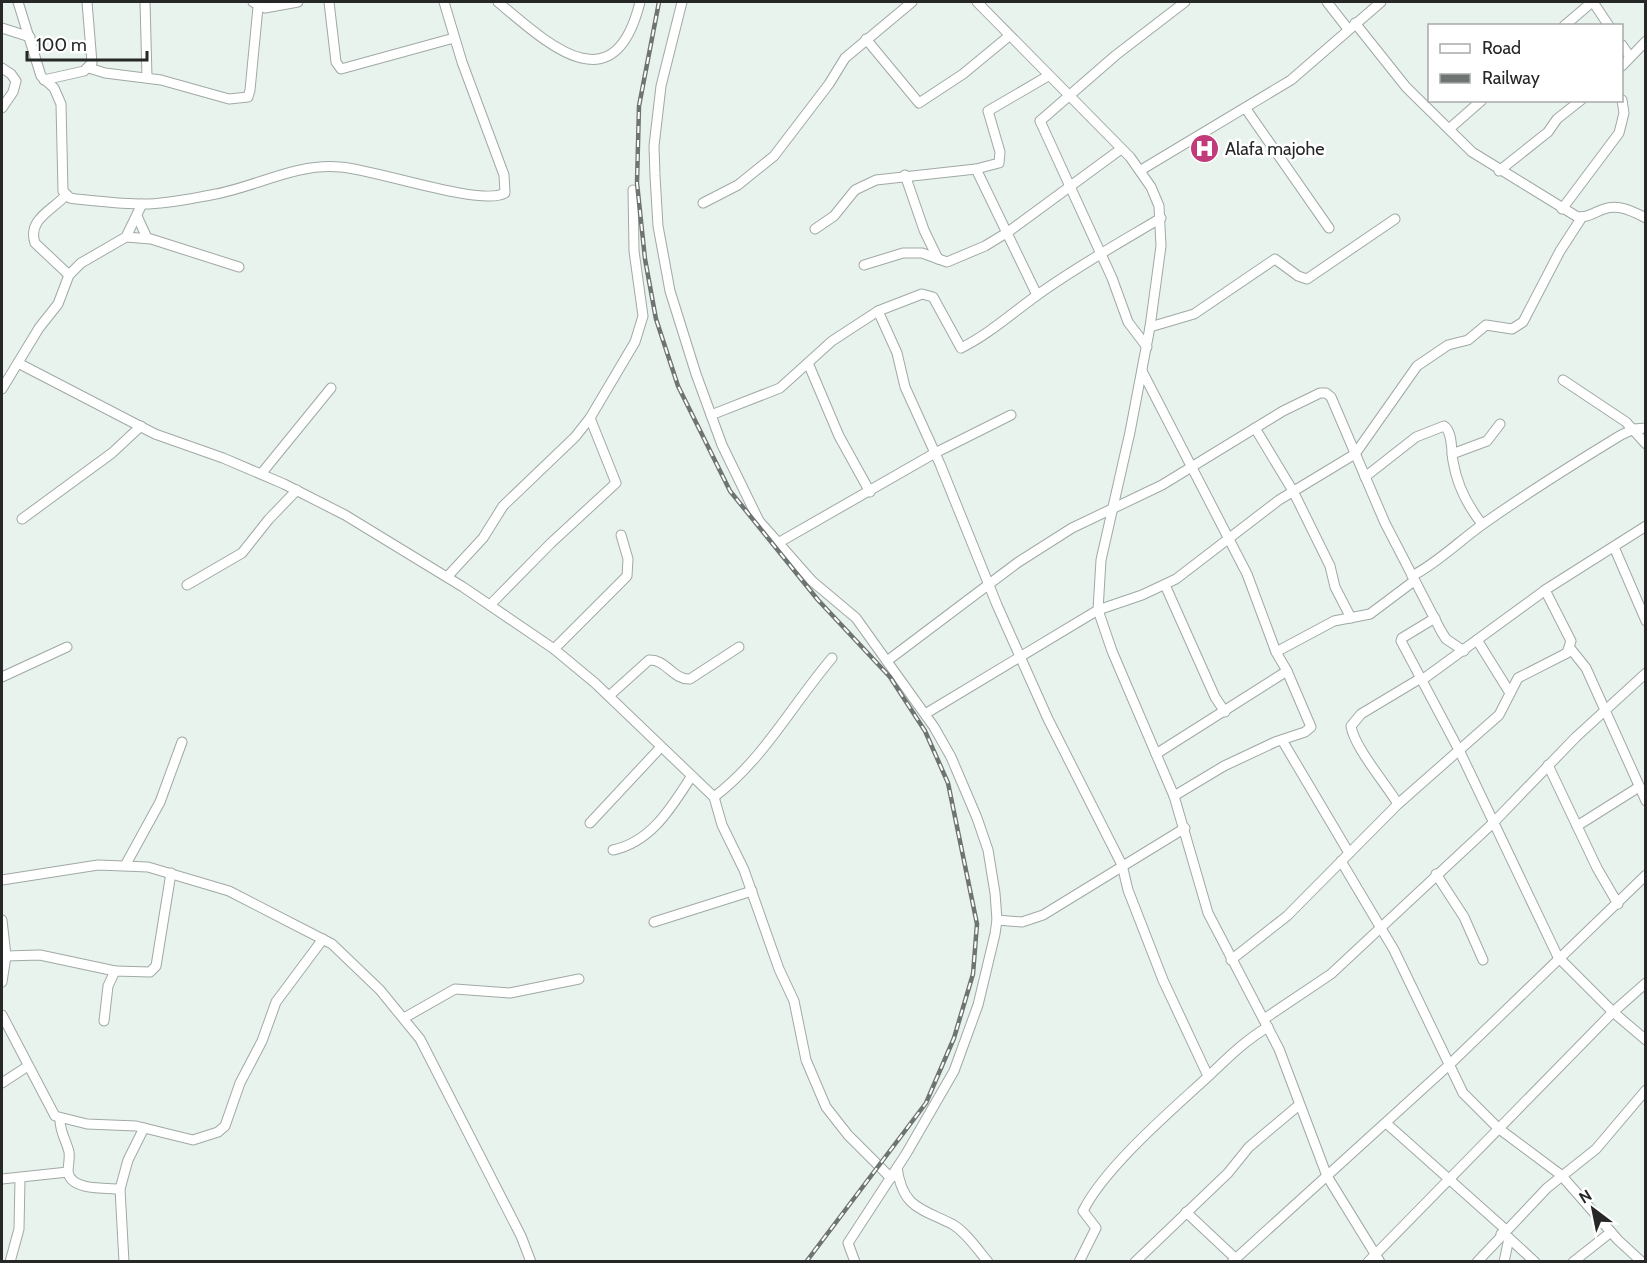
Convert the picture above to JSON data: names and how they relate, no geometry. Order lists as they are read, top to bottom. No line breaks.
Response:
{"places":{"hospital":["Alafa majohe"]},"legend":["Road","Railway"],"scale_bar":"100 m","north":"top left"}
